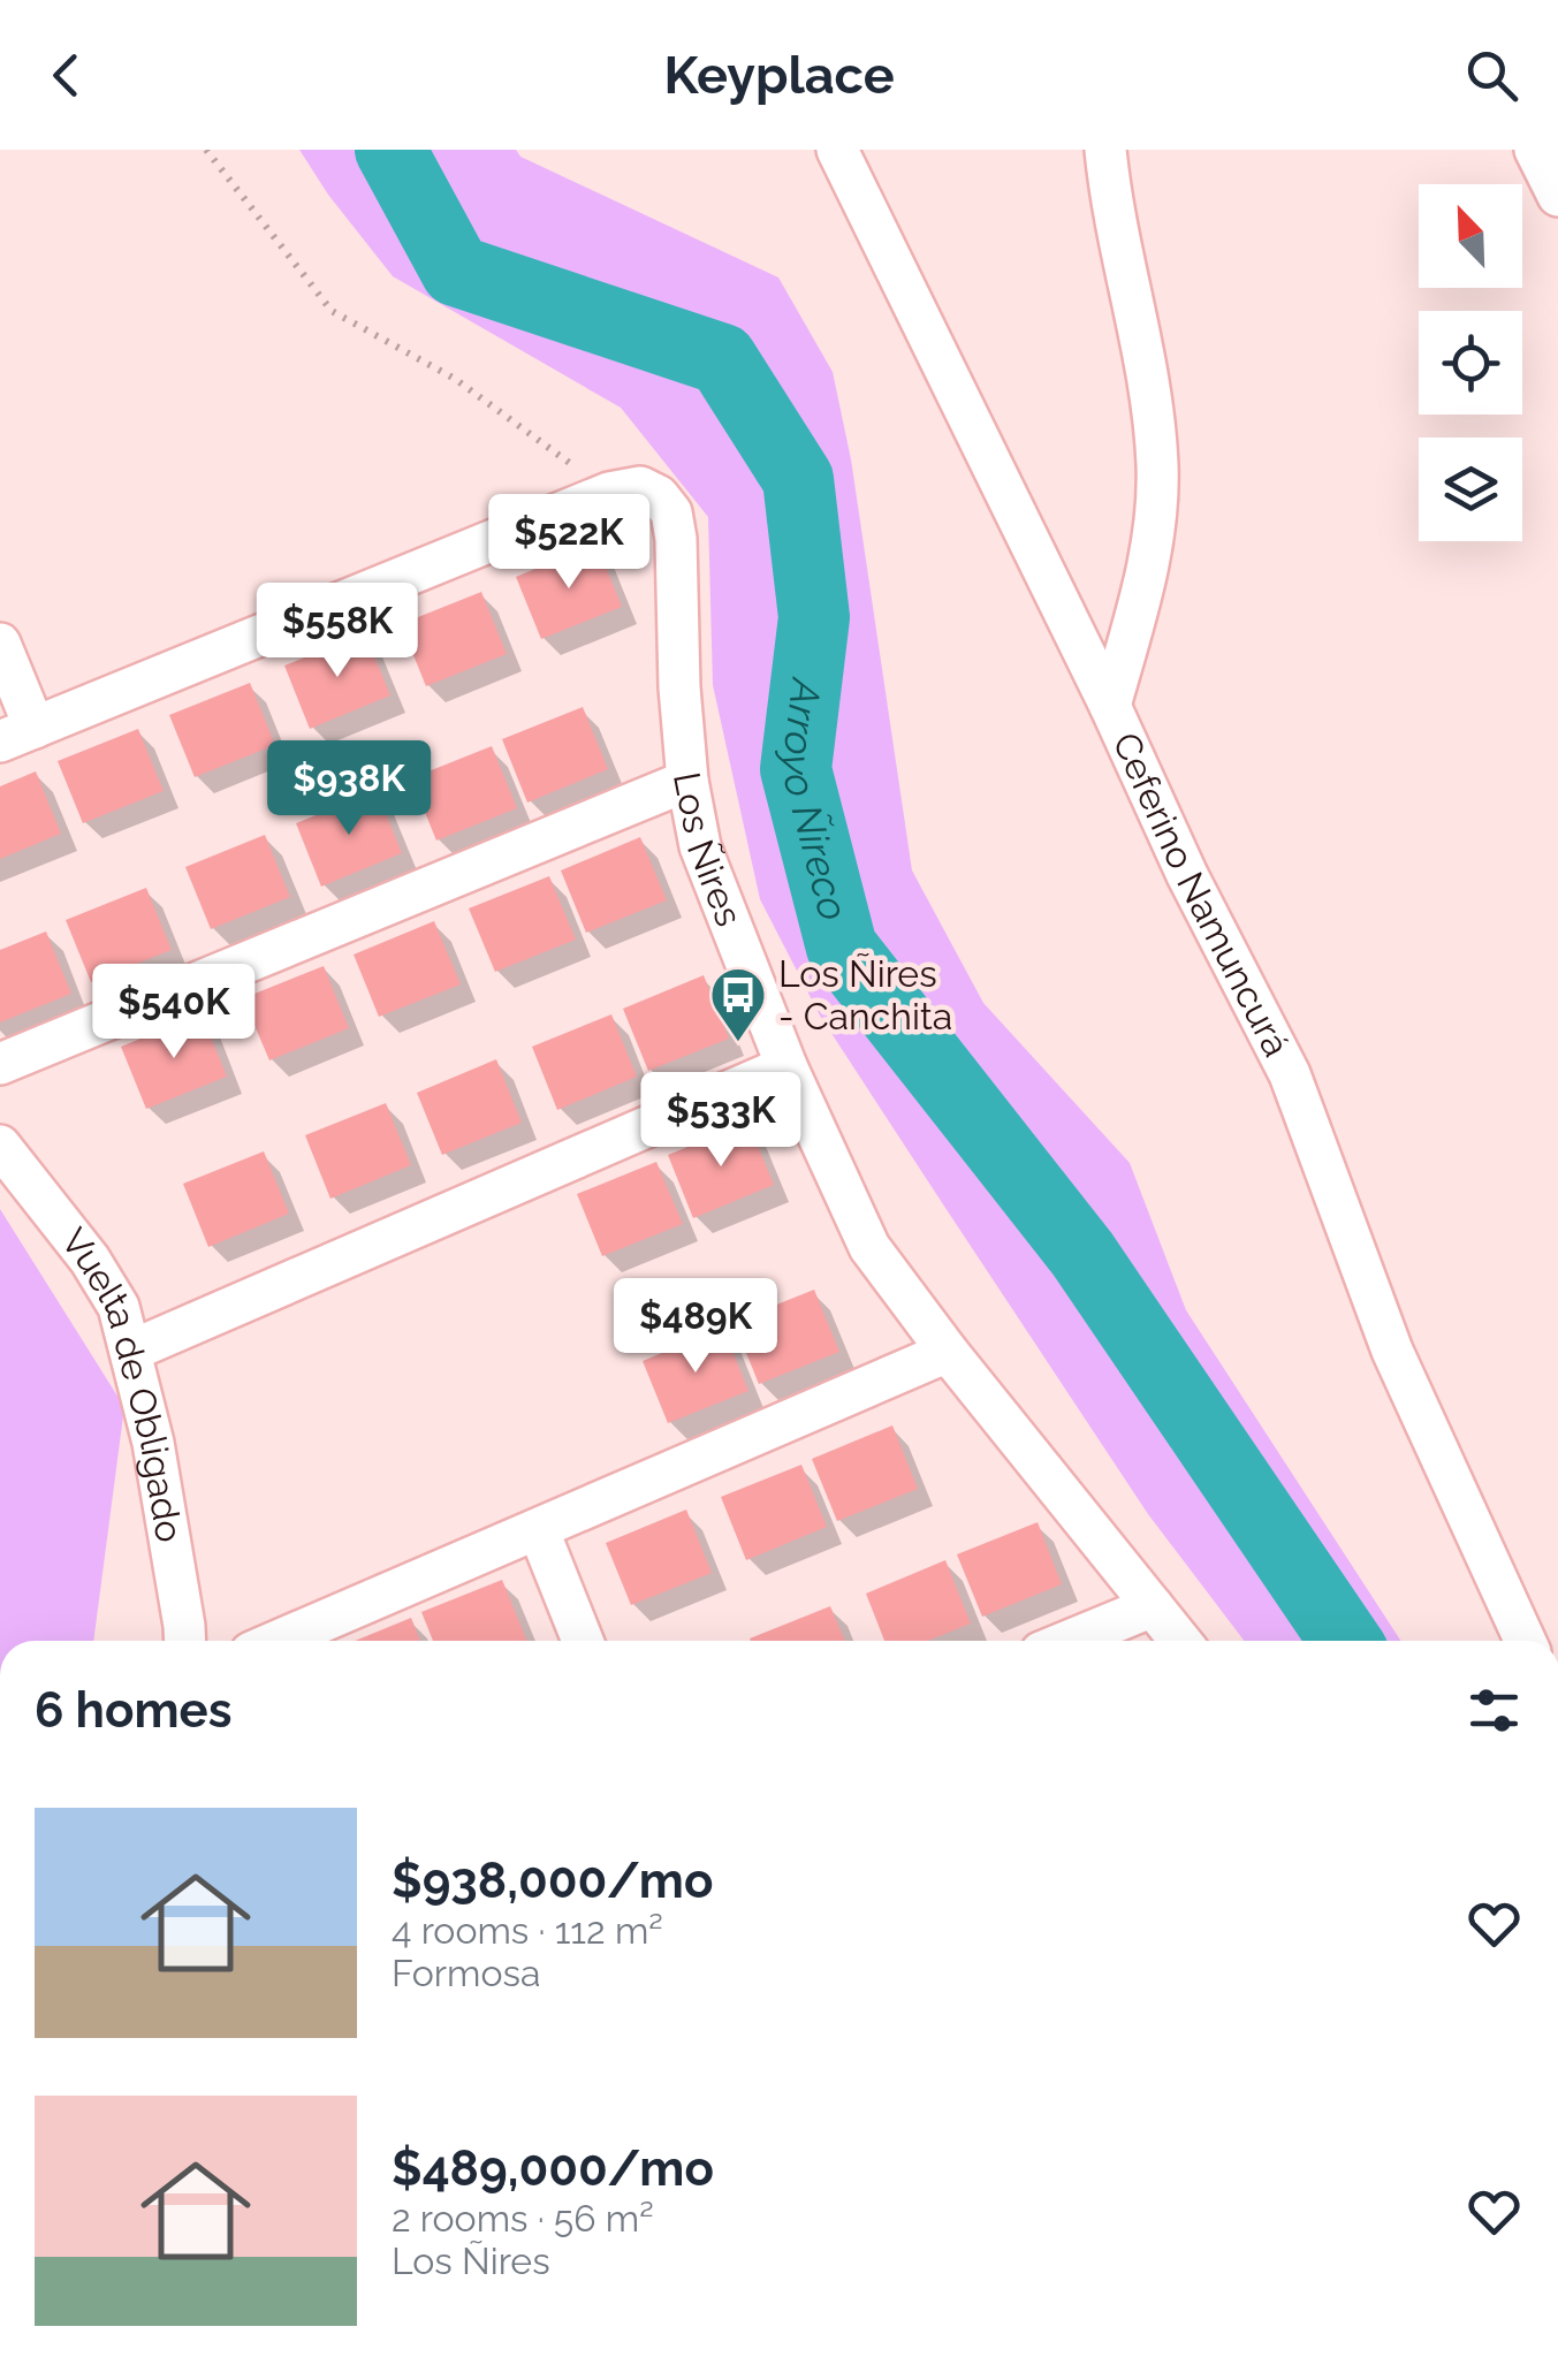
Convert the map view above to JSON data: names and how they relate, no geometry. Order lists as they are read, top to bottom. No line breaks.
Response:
{"streets":{"street":["Los Ñires","Ceferino Namuncurá","Vuelta de Obligado"]},"water":["Arroyo Ñireco"],"places":{"bus stop":["Los Ñires - Canchita"]},"north":"top left","page":{"header":"Keyplace","price":["$522K","$558K","$938K","$540K","$533K","$489K"],"heading":"6 homes","list":[{"name":"$938,000/mo","note":"4 rooms · 112 m² · Formosa"},{"name":"$489,000/mo","note":"2 rooms · 56 m² · Los Ñires"}]}}
